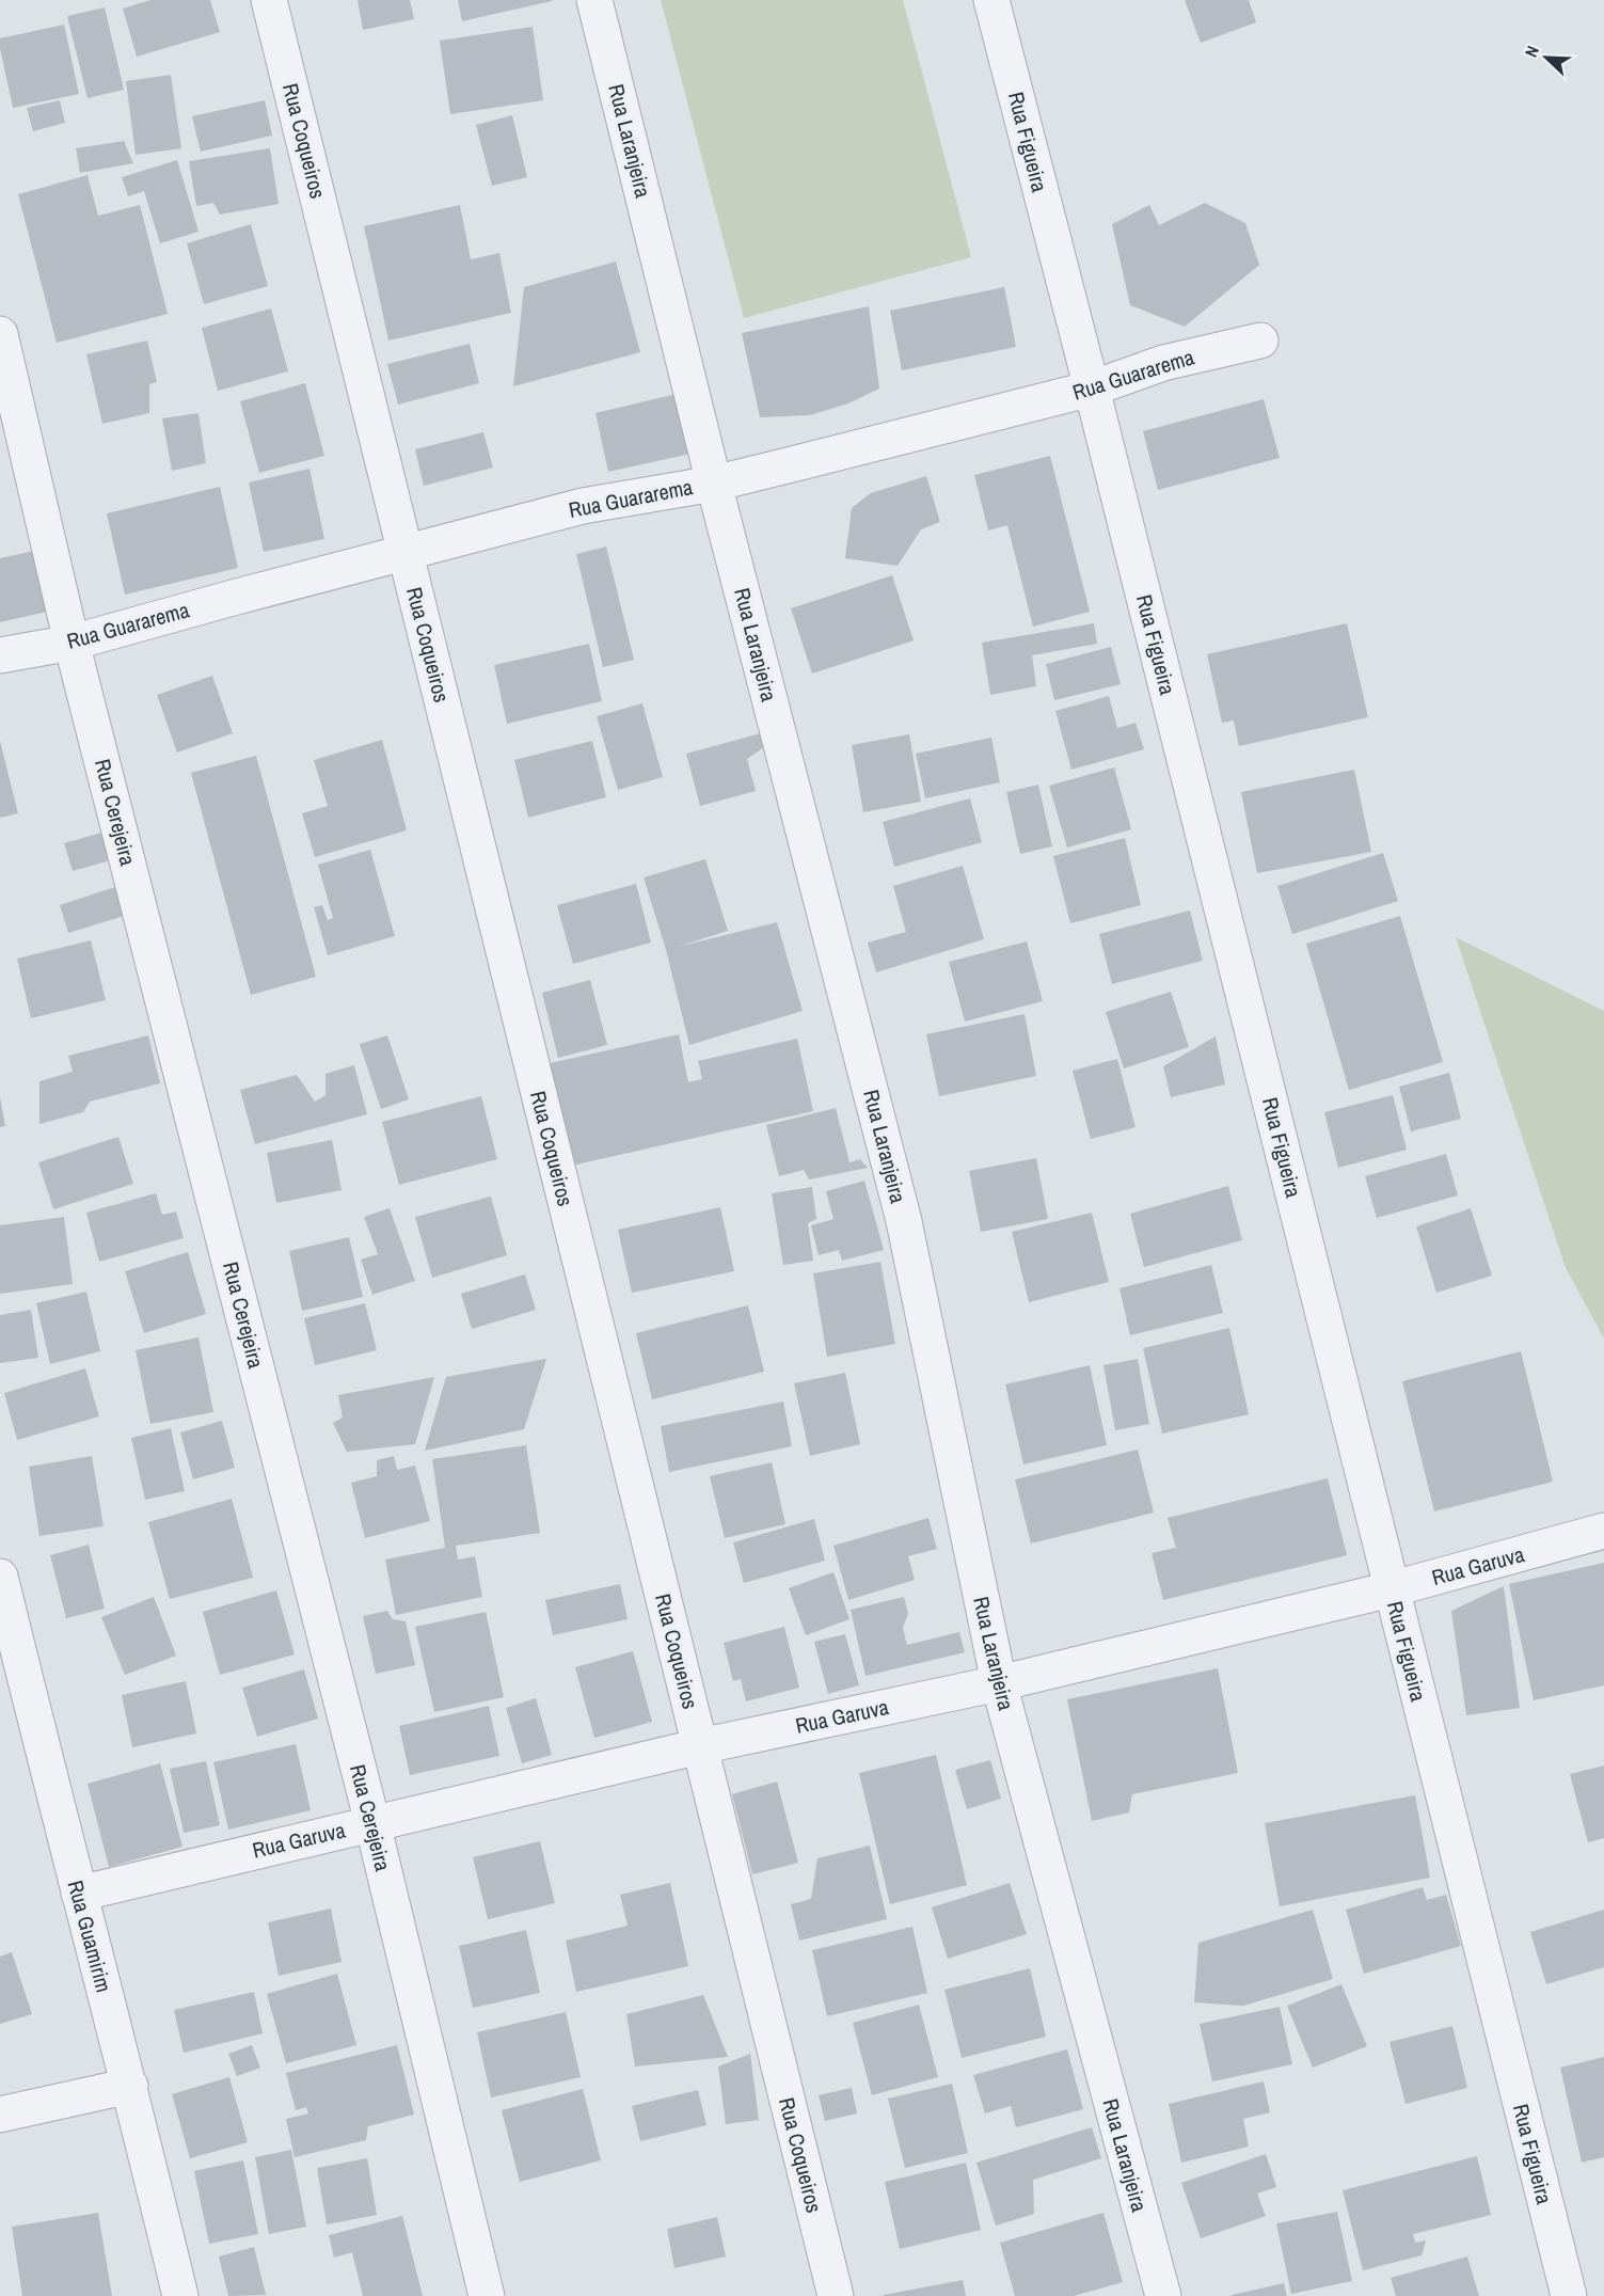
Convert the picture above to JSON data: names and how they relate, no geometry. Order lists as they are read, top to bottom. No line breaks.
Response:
{"streets":{"street":["Rua Coqueiros","Rua Laranjeira","Rua Figueira","Rua Guararema","Rua Cerejeira","Rua Garuva","Rua Guamirim"]},"crossings":[["Rua Coqueiros","Rua Guararema"],["Rua Coqueiros","Rua Garuva"],["Rua Laranjeira","Rua Guararema"],["Rua Laranjeira","Rua Garuva"],["Rua Figueira","Rua Guararema"],["Rua Figueira","Rua Garuva"],["Rua Guararema","Rua Cerejeira"],["Rua Cerejeira","Rua Garuva"],["Rua Garuva","Rua Guamirim"]],"north":"top left"}
